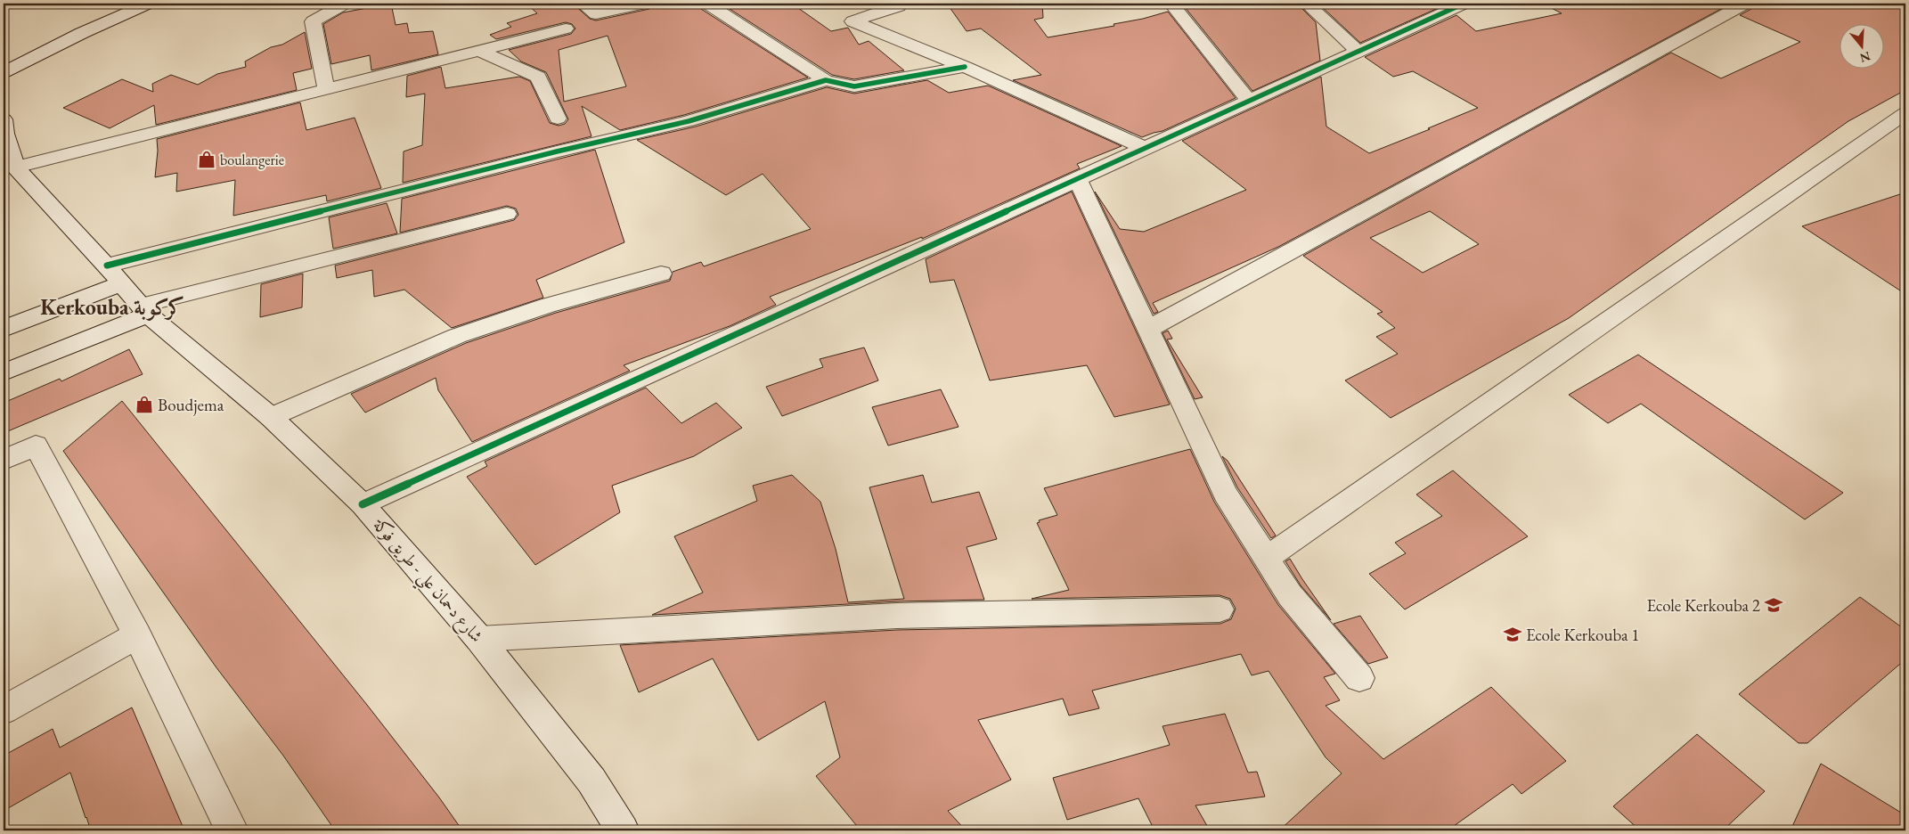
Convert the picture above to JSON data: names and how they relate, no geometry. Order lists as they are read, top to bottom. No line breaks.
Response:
{"streets":{"street":["شارع دحمان علي - طريق فوكة"]},"districts":["Kerkouba كركوبة"],"places":{"shop":["boulangerie","Boudjema"],"school or university":["Ecole Kerkouba 2","Ecole Kerkouba 1"]},"north":"bottom"}
